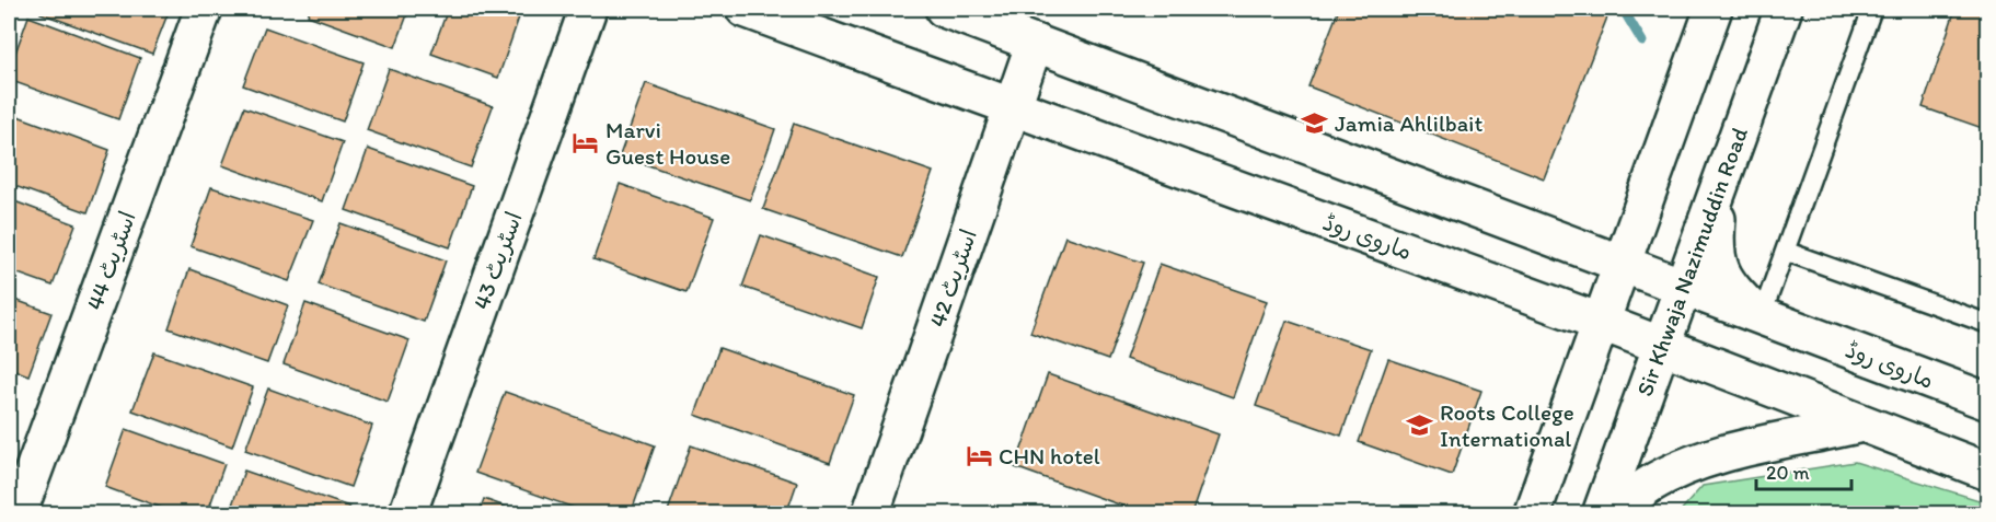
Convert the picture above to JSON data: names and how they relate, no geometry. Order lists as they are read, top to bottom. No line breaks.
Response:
{"streets":{"street":["ماروی روڈ","اسٹریٹ 44","اسٹریٹ 43","Sir Khwaja Nazimuddin Road","اسٹریٹ 42"]},"crossings":[["ماروی روڈ","Sir Khwaja Nazimuddin Road"],["ماروی روڈ","اسٹریٹ 42"]],"places":{"school or university":["Jamia Ahlilbait","Roots College International"],"hotel":["Marvi Guest House","CHN hotel"]},"scale_bar":"20 m"}
